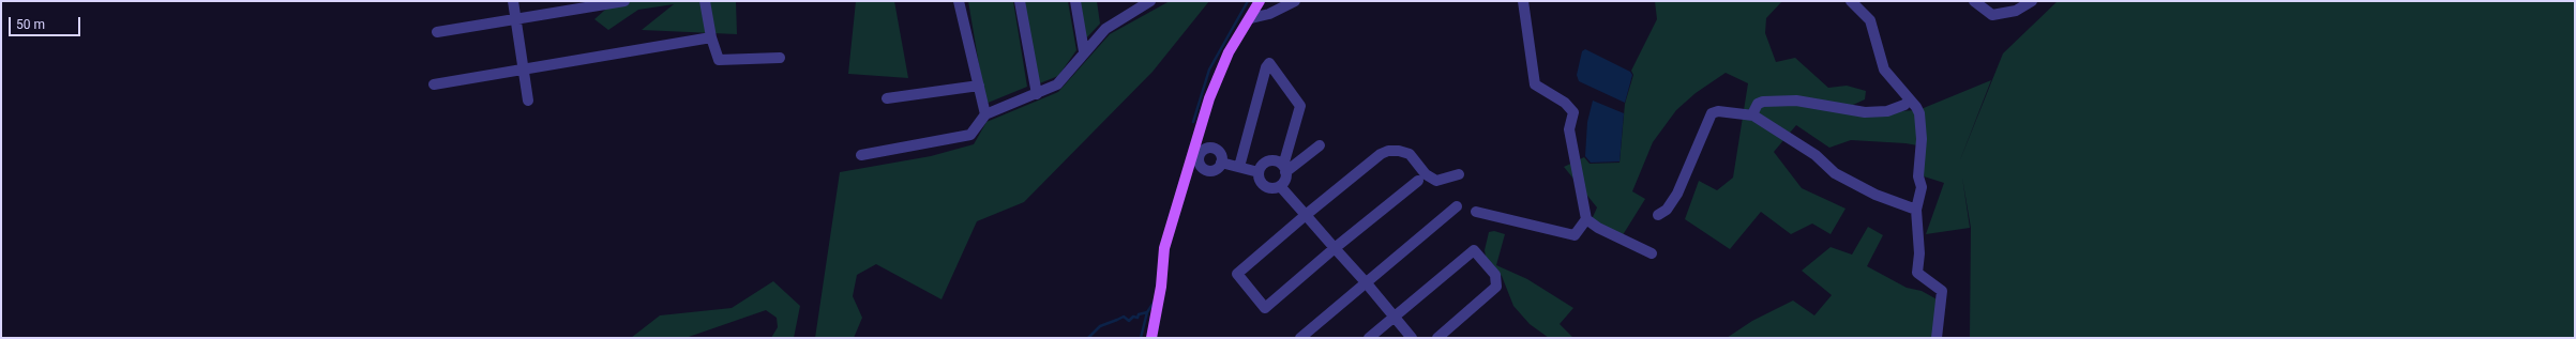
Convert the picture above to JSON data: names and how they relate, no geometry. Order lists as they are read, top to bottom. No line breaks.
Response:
{"scale_bar":"50 m"}
